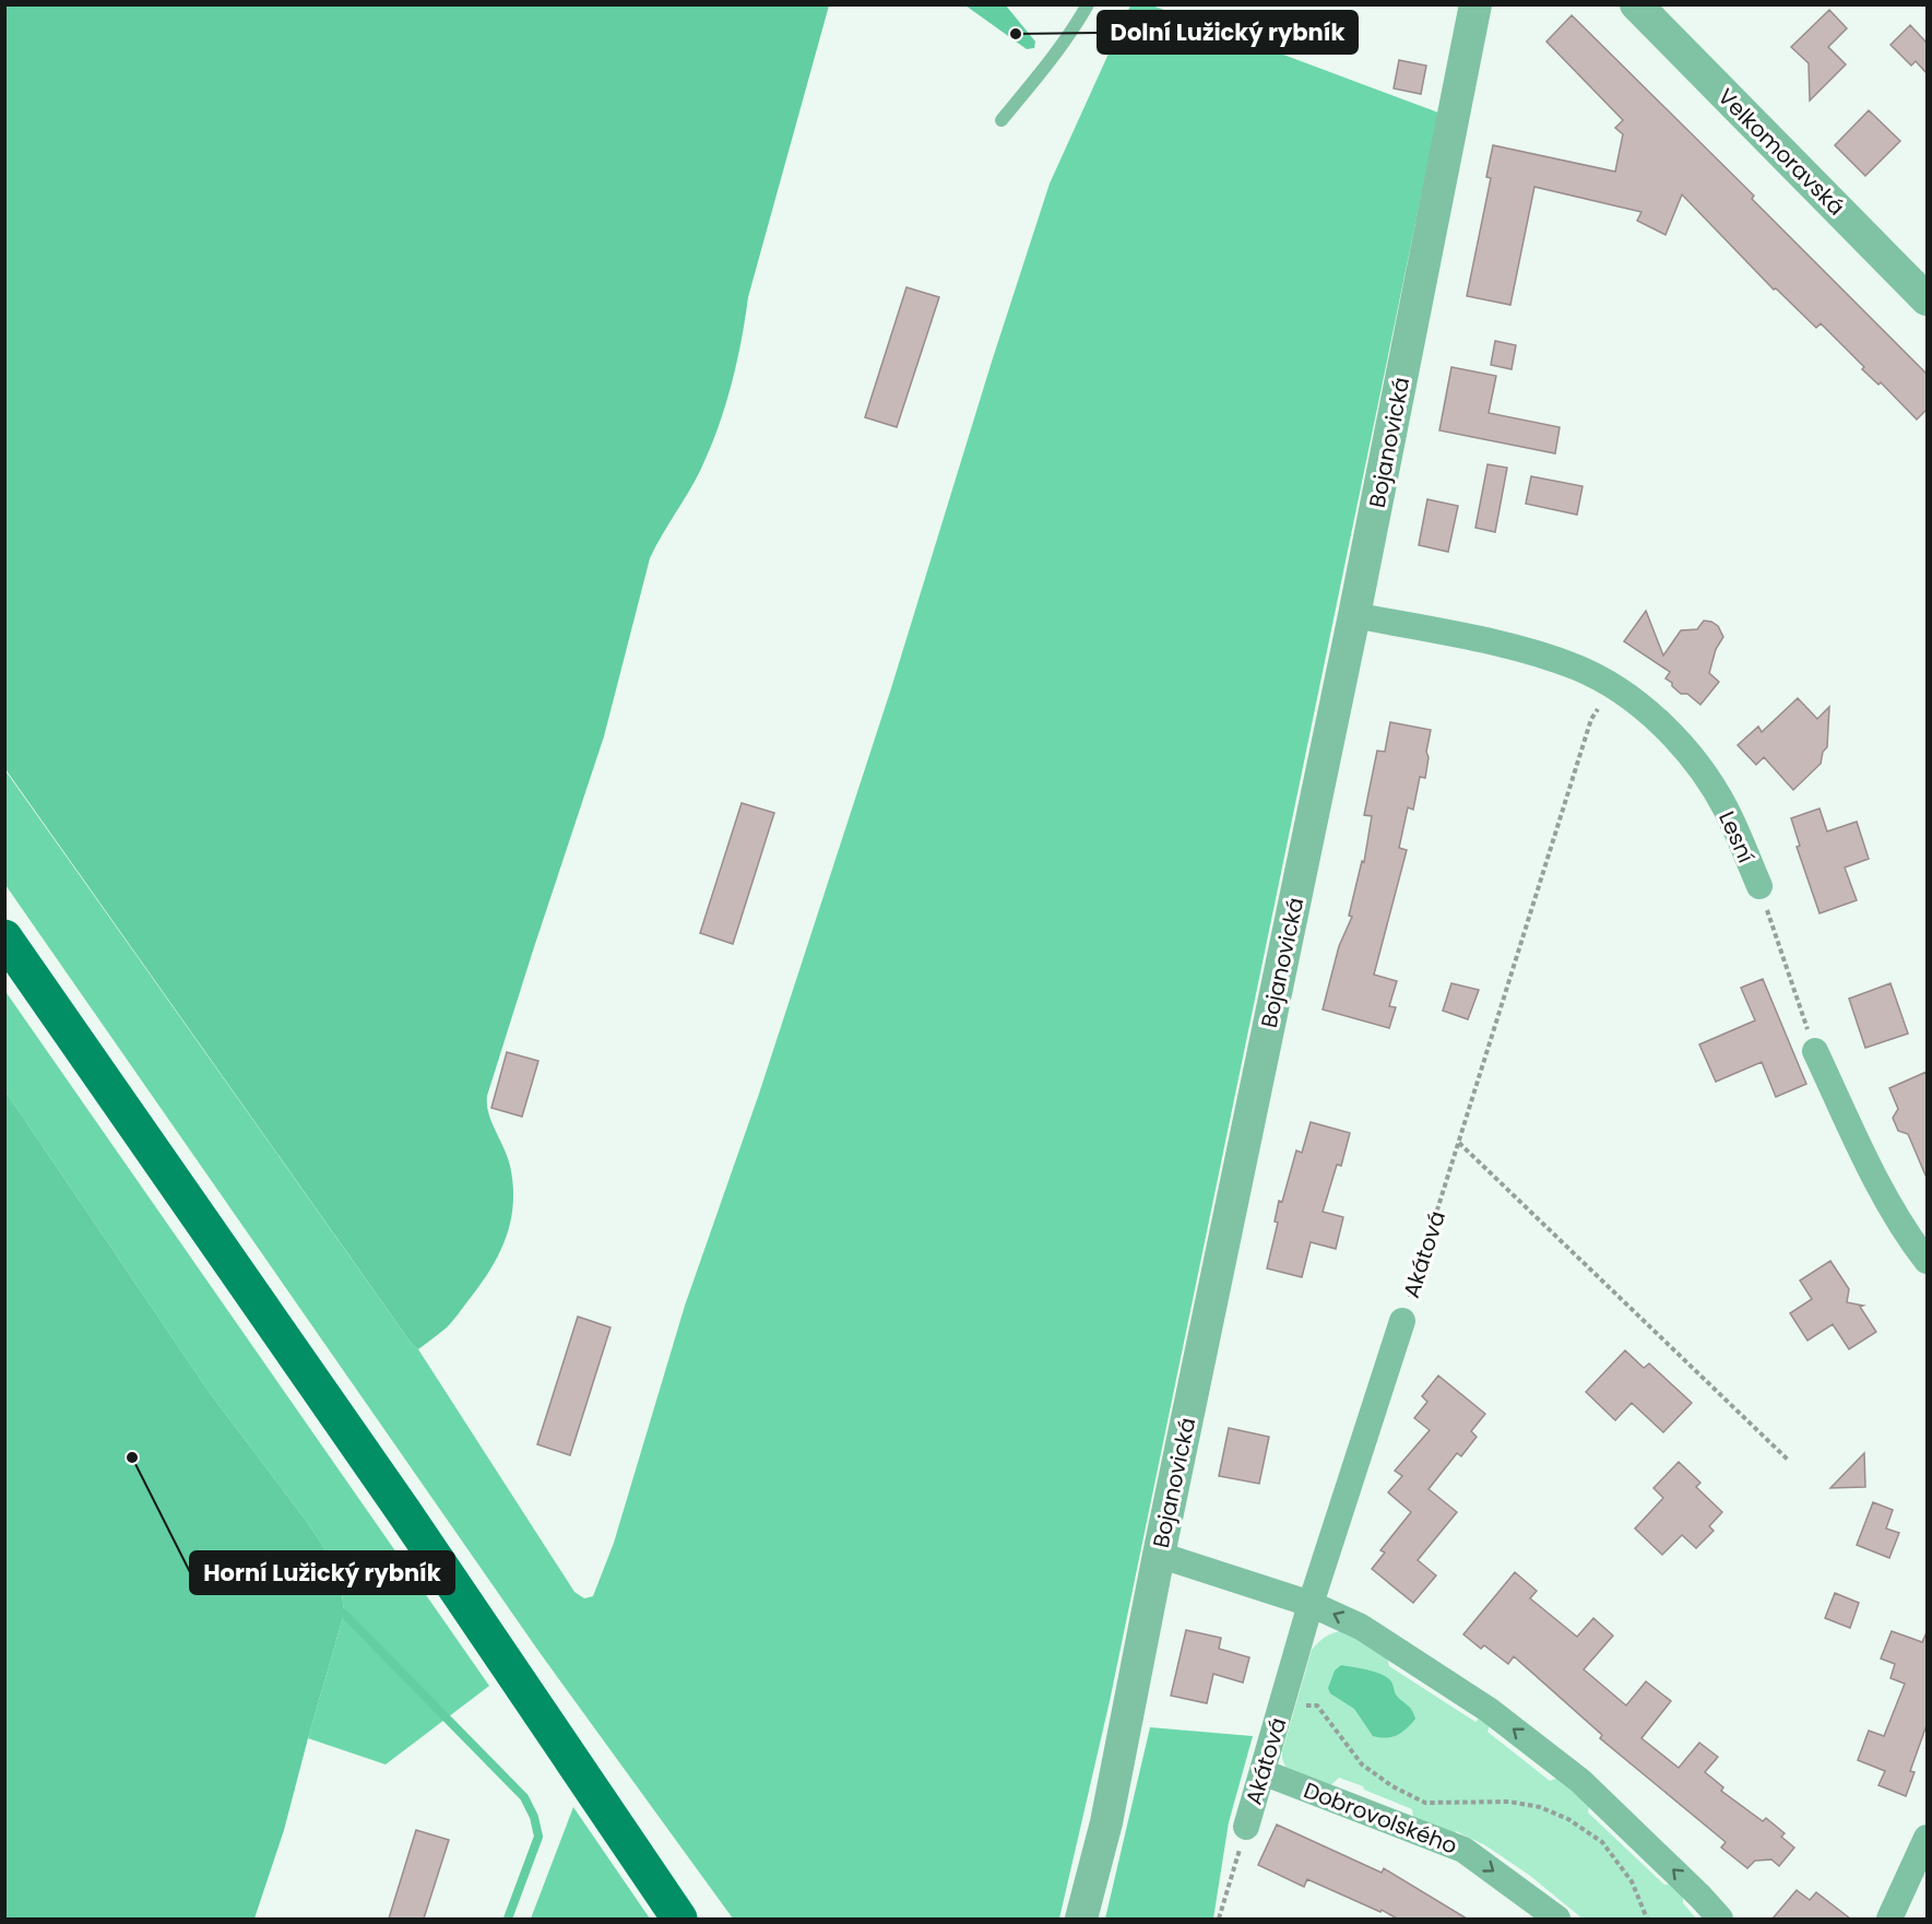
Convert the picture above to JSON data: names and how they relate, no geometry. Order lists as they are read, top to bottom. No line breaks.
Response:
{"streets":{"street":["Velkomoravská","Bojanovická","Lesní","Akátová","Dobrovolského"]},"crossings":[["Bojanovická","Lesní"],["Lesní","Akátová"],["Akátová","Dobrovolského"]],"places":["Dolní Lužický rybník","Horní Lužický rybník"]}
